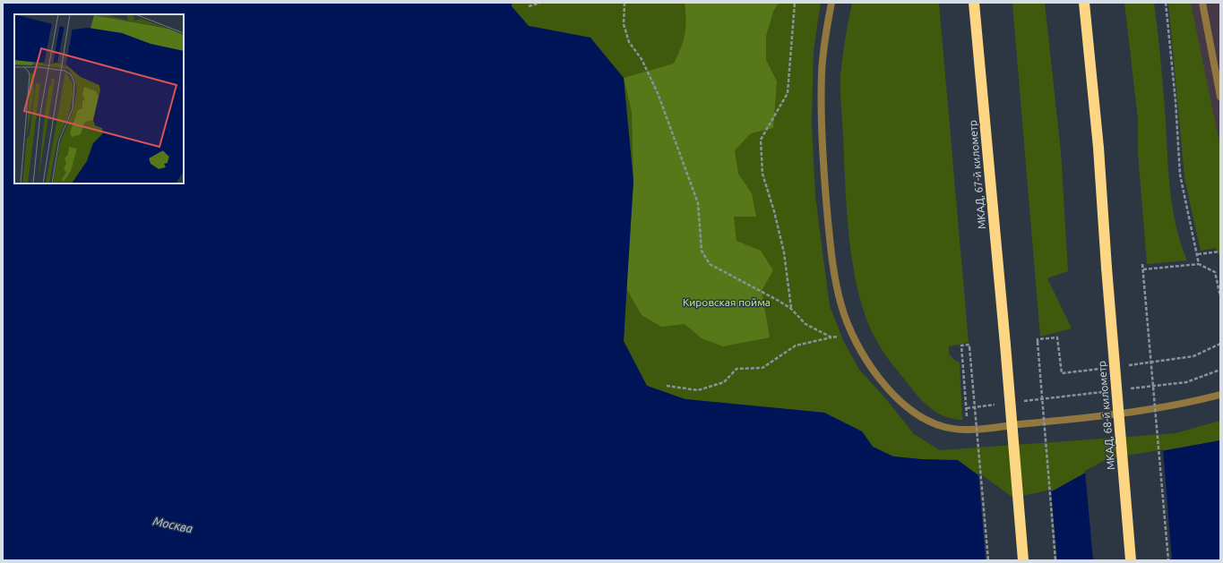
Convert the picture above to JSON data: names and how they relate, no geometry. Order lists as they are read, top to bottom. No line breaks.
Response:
{"streets":{"highway":["МКАД, 67-й километр","МКАД, 68-й километр"]},"water":["Москва"],"parks":["Кировская пойма"]}
